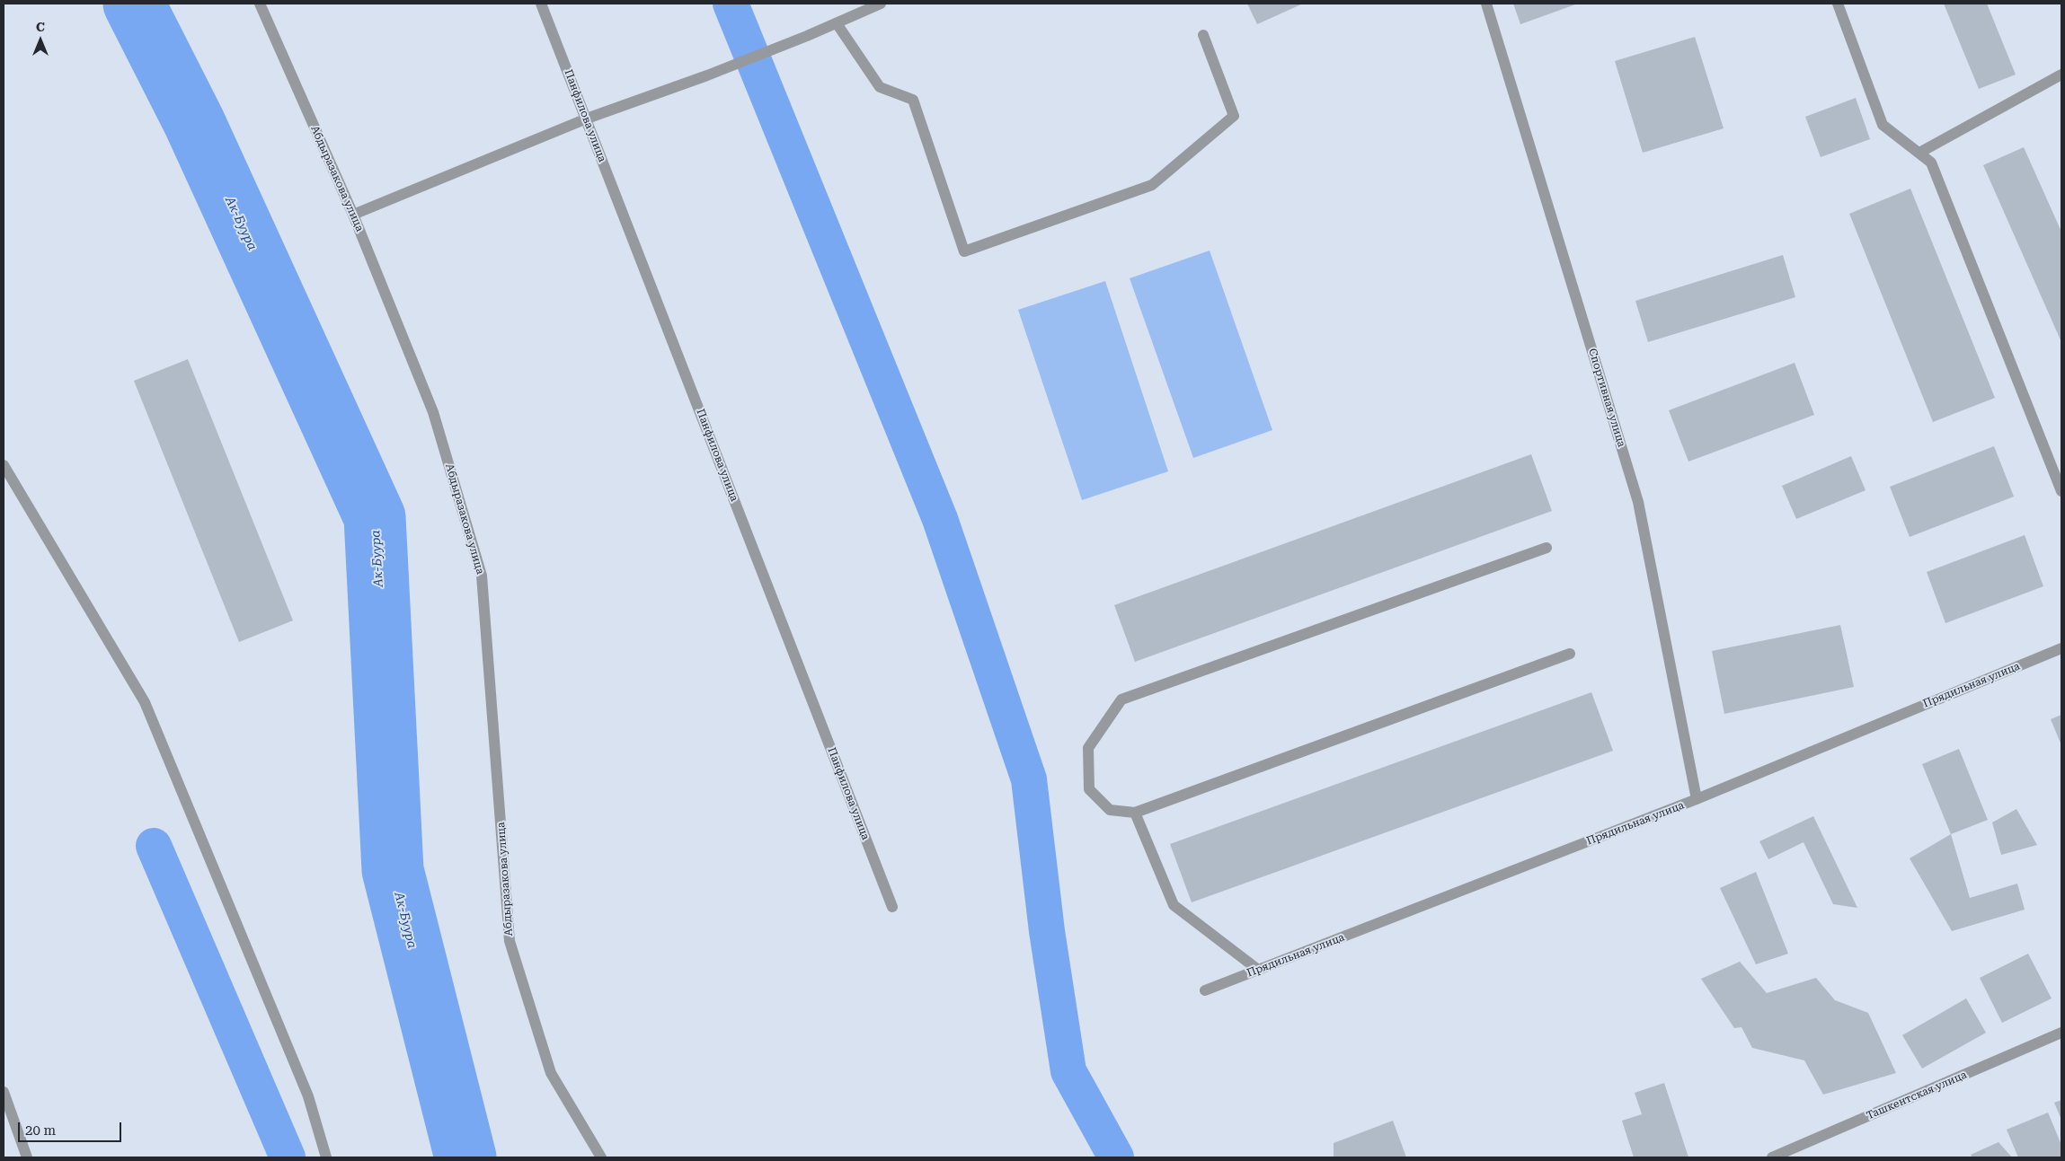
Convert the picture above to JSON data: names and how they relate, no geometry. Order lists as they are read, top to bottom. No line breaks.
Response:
{"streets":{"street":["Панфилова улица","Абдыразакова улица","Спортивная улица","Прядильная улица","Ташкентская улица"]},"crossings":[["Спортивная улица","Прядильная улица"]],"water":["Ак-Буура"],"scale_bar":"20 m","north":"top"}
